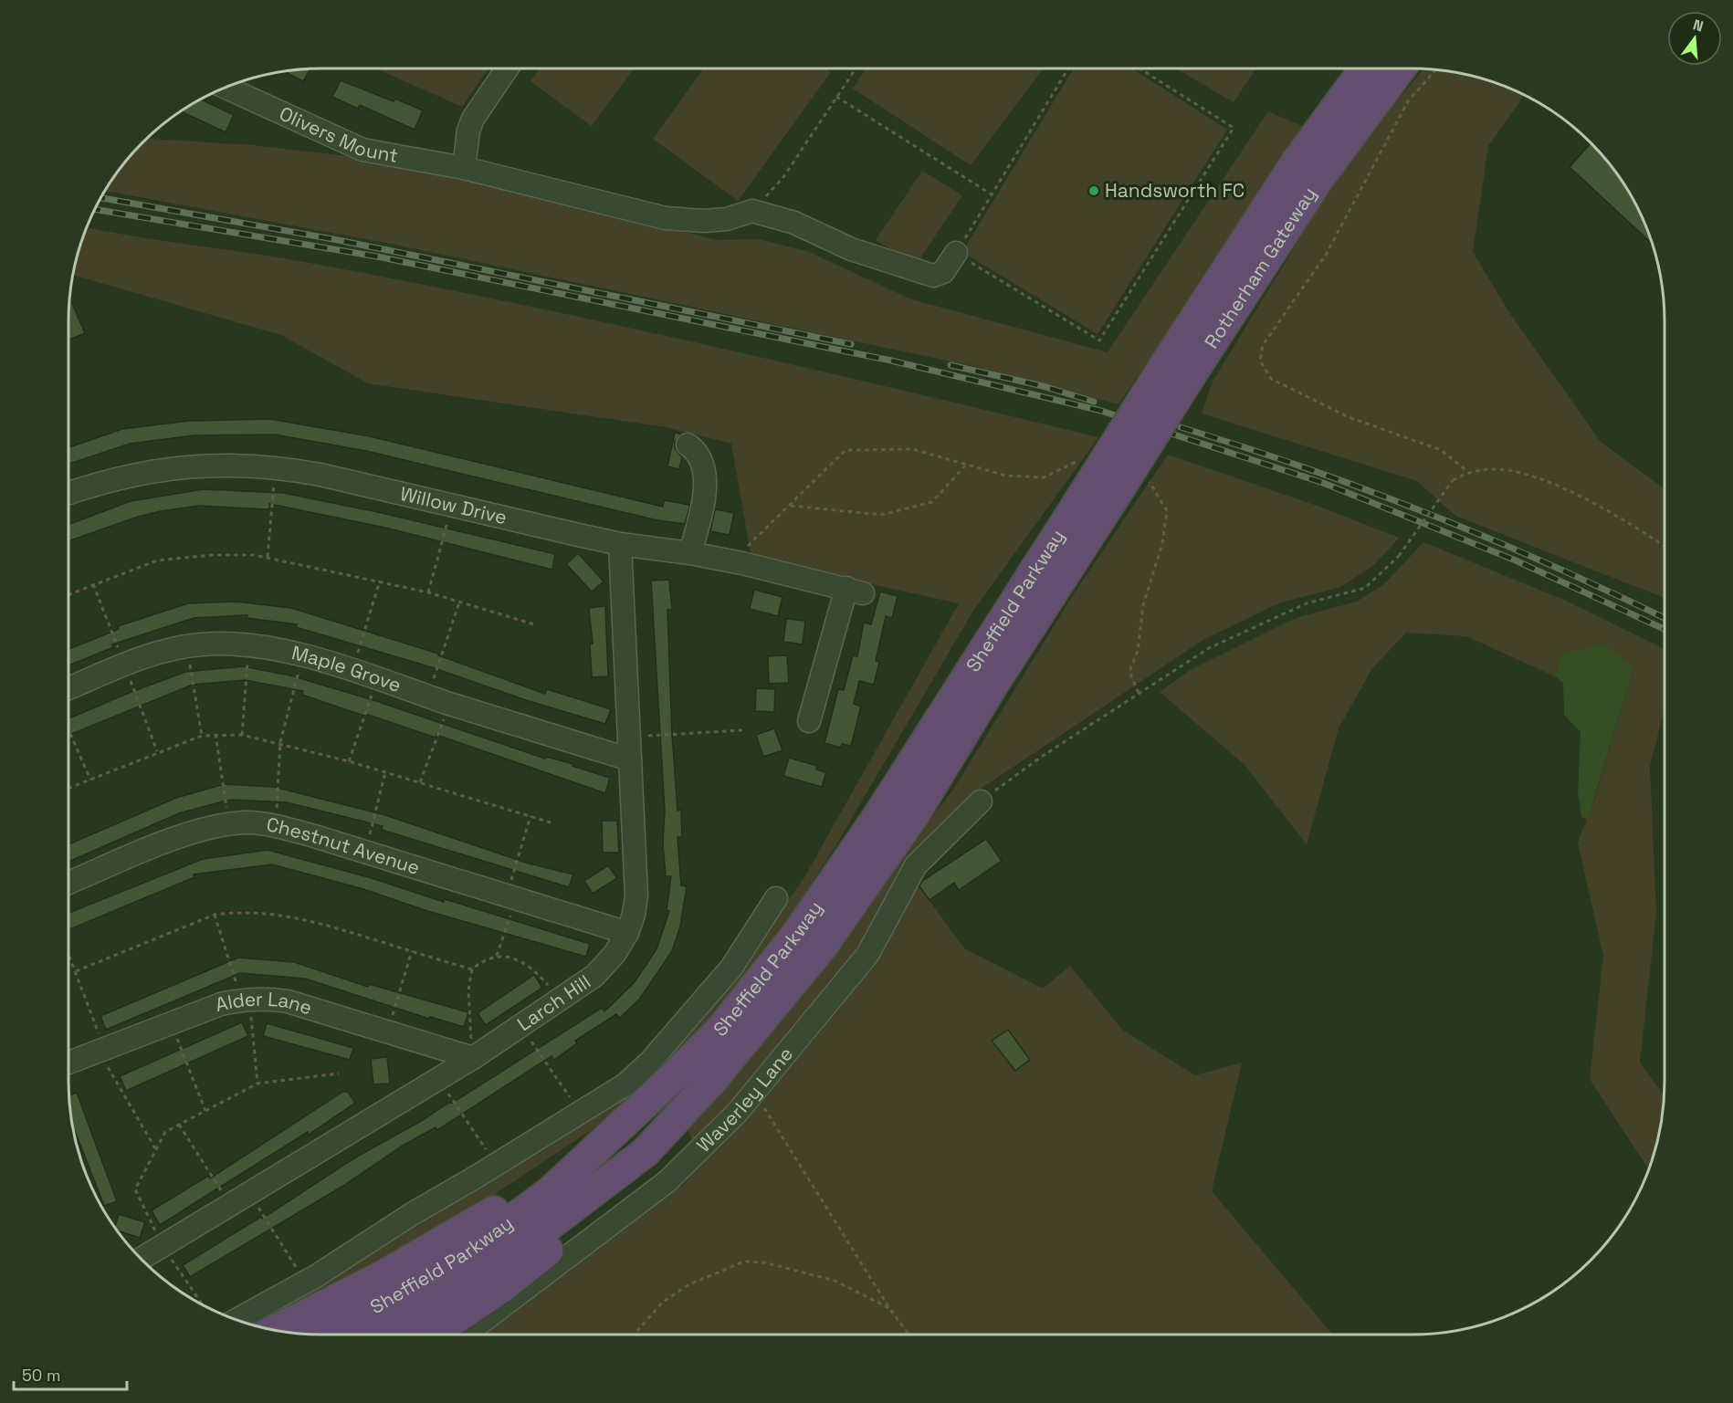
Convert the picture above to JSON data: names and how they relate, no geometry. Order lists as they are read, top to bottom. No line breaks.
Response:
{"streets":{"highway":["Rotherham Gateway","Sheffield Parkway"],"street":["Olivers Mount","Willow Drive","Maple Grove","Chestnut Avenue","Larch Hill","Alder Lane","Waverley Lane"]},"crossings":[["Rotherham Gateway","Sheffield Parkway"],["Willow Drive","Larch Hill"],["Maple Grove","Larch Hill"],["Chestnut Avenue","Larch Hill"],["Larch Hill","Alder Lane"]],"places":["Handsworth FC"],"scale_bar":"50 m","north":"top"}
